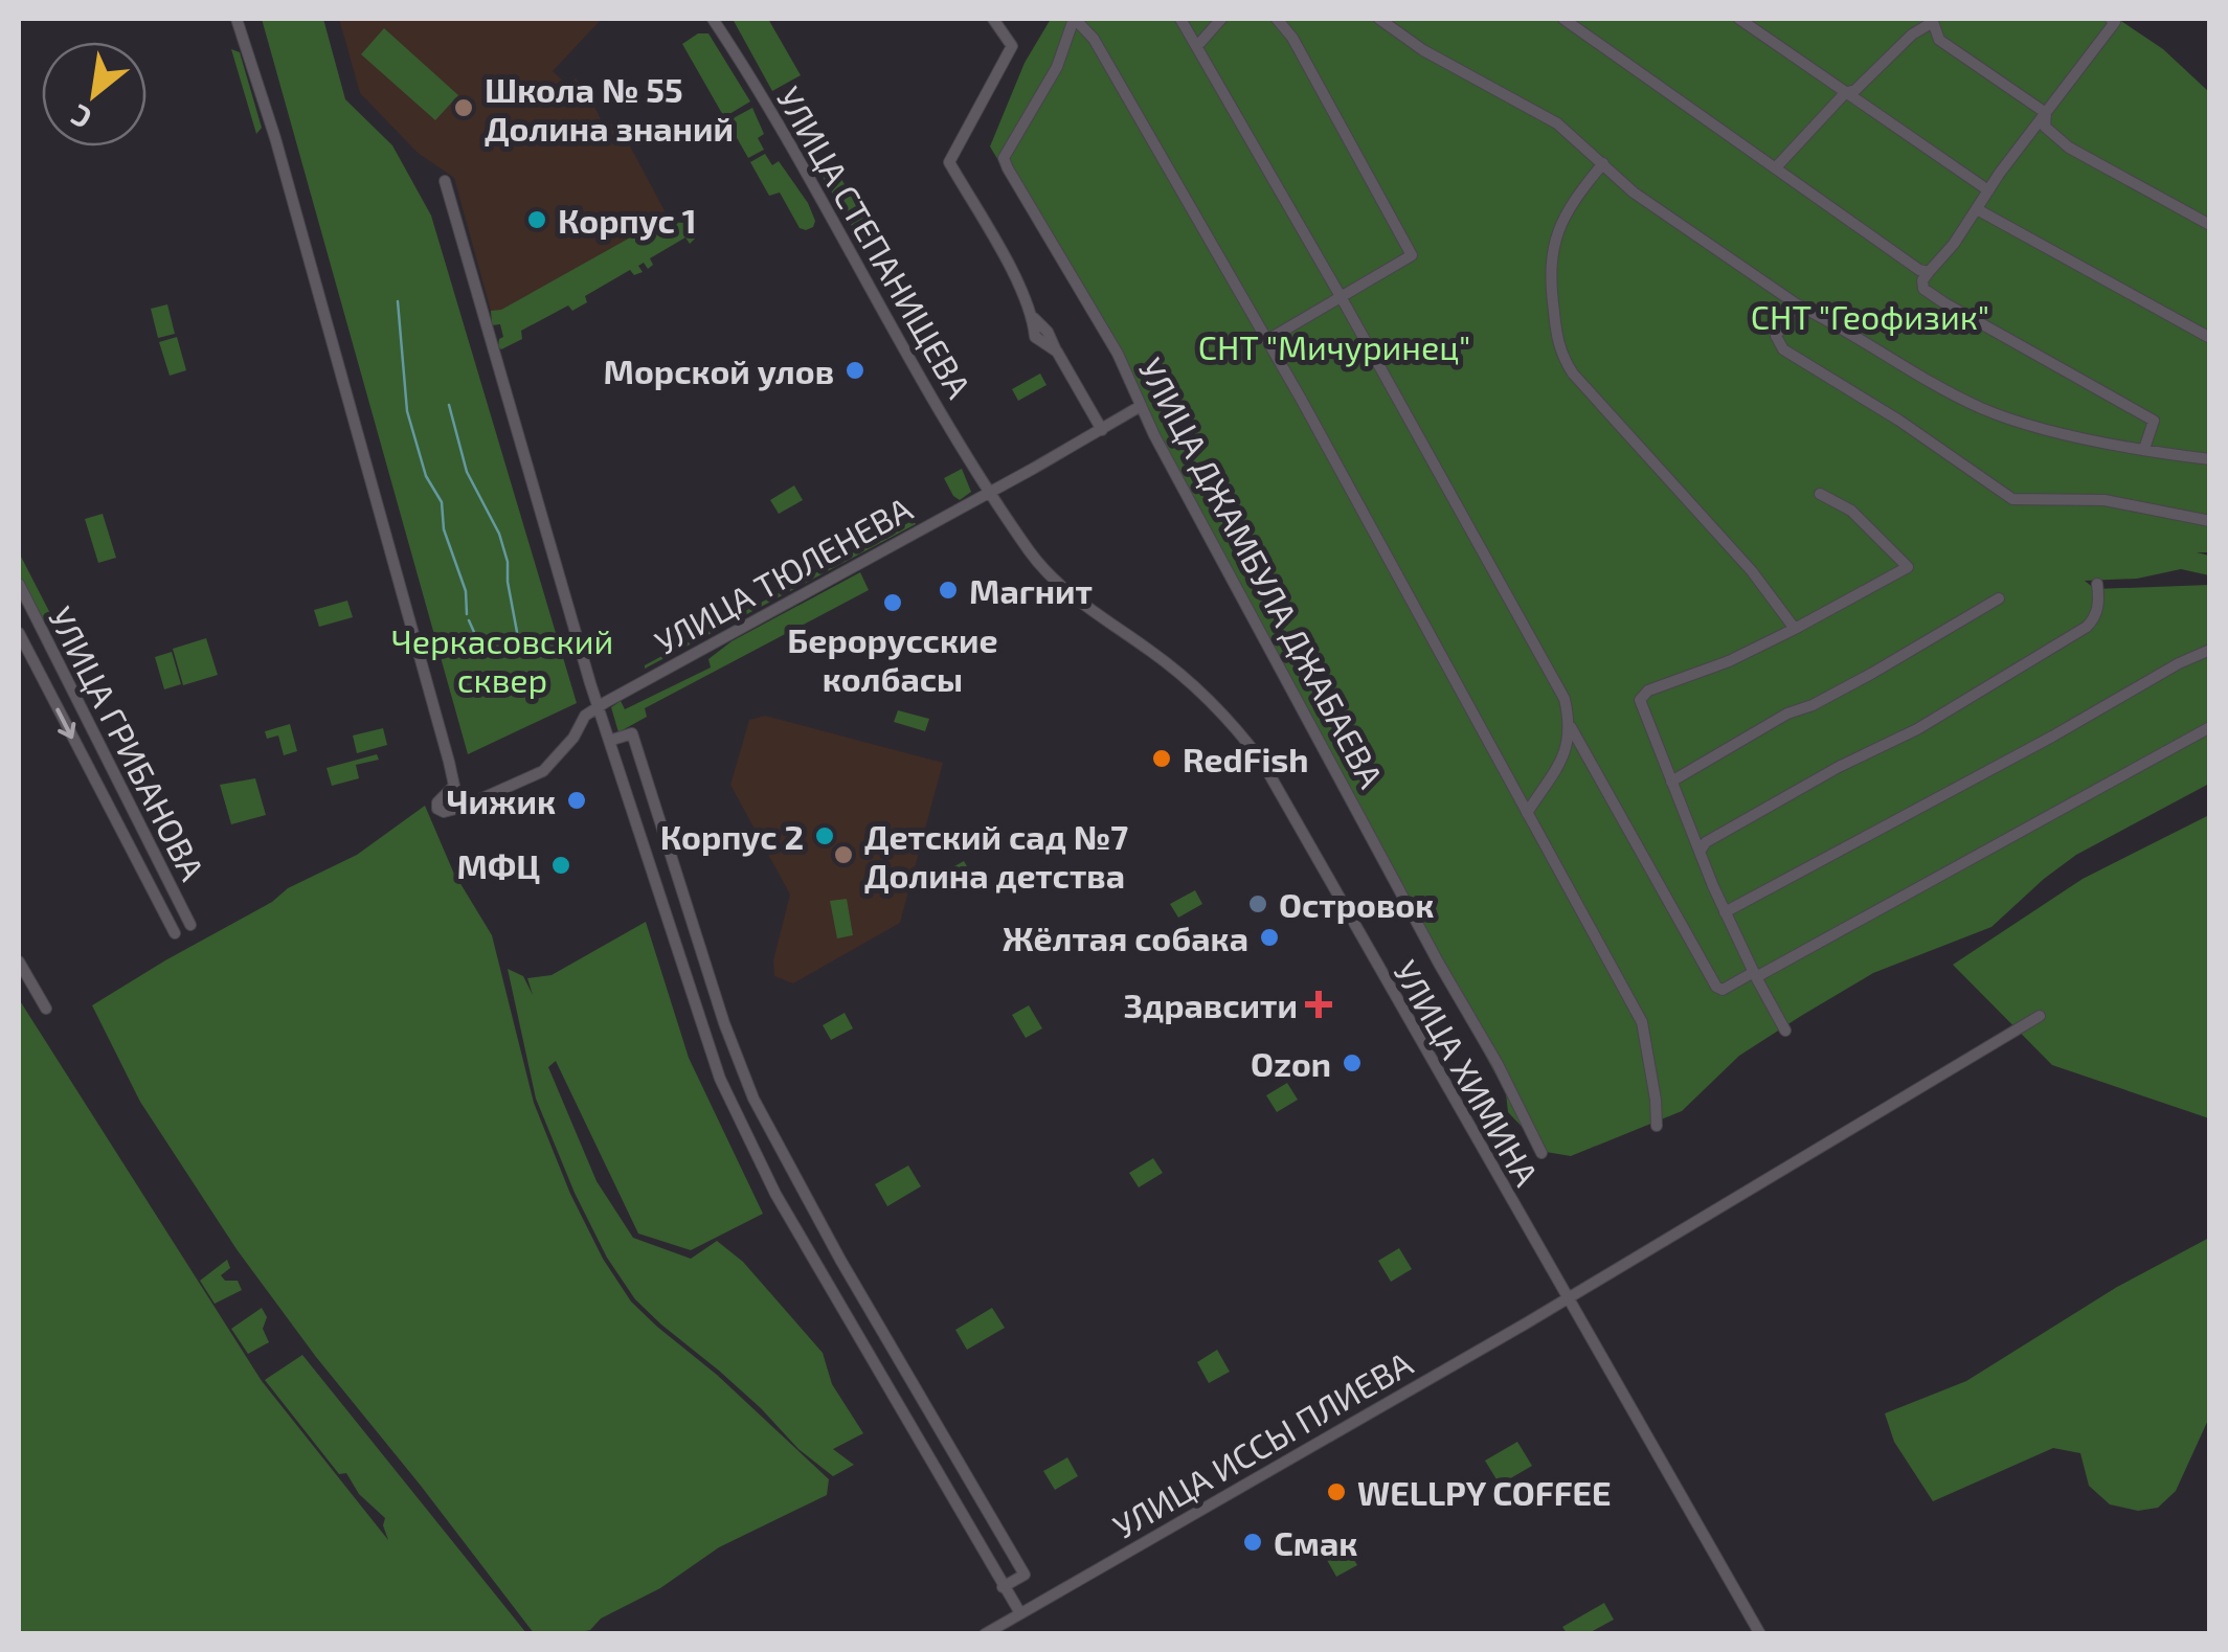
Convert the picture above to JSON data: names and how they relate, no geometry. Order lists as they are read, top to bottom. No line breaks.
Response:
{"streets":{"street":["УЛИЦА СТЕПАНИЩЕВА","УЛИЦА ДЖАМБУЛА ДЖАБАЕВА","УЛИЦА ТЮЛЕНЕВА","УЛИЦА ГРИБАНОВА","УЛИЦА ХИМИНА","УЛИЦА ИССЫ ПЛИЕВА"]},"crossings":[["УЛИЦА СТЕПАНИЩЕВА","УЛИЦА ТЮЛЕНЕВА"],["УЛИЦА СТЕПАНИЩЕВА","УЛИЦА ХИМИНА"],["УЛИЦА ДЖАМБУЛА ДЖАБАЕВА","УЛИЦА ТЮЛЕНЕВА"],["УЛИЦА ТЮЛЕНЕВА","УЛИЦА ХИМИНА"],["УЛИЦА ХИМИНА","УЛИЦА ИССЫ ПЛИЕВА"]],"parks":["СНТ \"Геофизик\"","СНТ \"Мичуринец\"","Черкасовский сквер"],"places":{"other":["Школа № 55 Долина знаний","Корпус 1","Морской улов","Магнит","Берорусские колбасы","RedFish","Чижик","Корпус 2","Детский сад №7 Долина детства","МФЦ","Островок","Жёлтая собака","Ozon","WELLPY COFFEE","Смак"],"health":["Здравсити"]},"north":"bottom left"}
